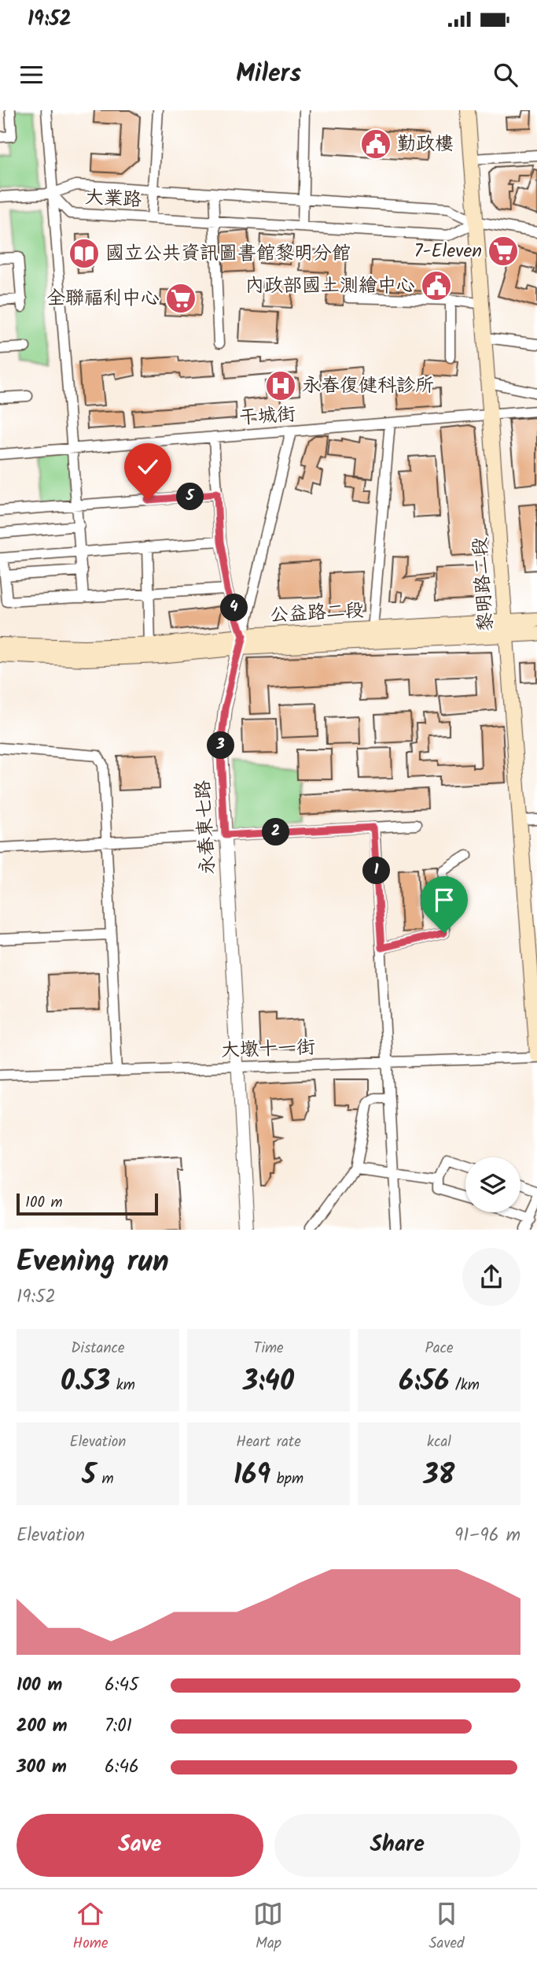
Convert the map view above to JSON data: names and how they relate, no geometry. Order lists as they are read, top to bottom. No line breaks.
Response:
{"streets":{"main road":["黎明路二段","公益路二段"],"street":["大業路","干城街","永春東七路","大墩十一街"]},"crossings":[["大業路","黎明路二段"],["干城街","黎明路二段"],["干城街","永春東七路"],["黎明路二段","公益路二段"],["黎明路二段","大墩十一街"],["公益路二段","永春東七路"],["永春東七路","大墩十一街"]],"places":{"public building":["勤政樓","內政部國土測繪中心"],"supermarket":["7-Eleven","全聯福利中心"],"library":["國立公共資訊圖書館黎明分館"],"hospital":["永春復健科診所"]},"scale_bar":"100 m","page":{"status":"19:52","header":"Milers","pins":["5","4","3","2","1"],"scale":"100 m","heading":["Evening run","19:52"],"stats":[["Distance","0.53 km"],["Time","3:40"],["Pace","6:56 /km"],["Elevation","5 m"],["Heart rate","169 bpm"],["kcal","38"]],"chart":["Elevation","91–96 m"],"list":[{"name":"100 m","note":"6:45"},{"name":"200 m","note":"7:01"},{"name":"300 m","note":"6:46"}],"buttons":["Save","Share"],"tabs":["Home","Map","Saved"]}}
